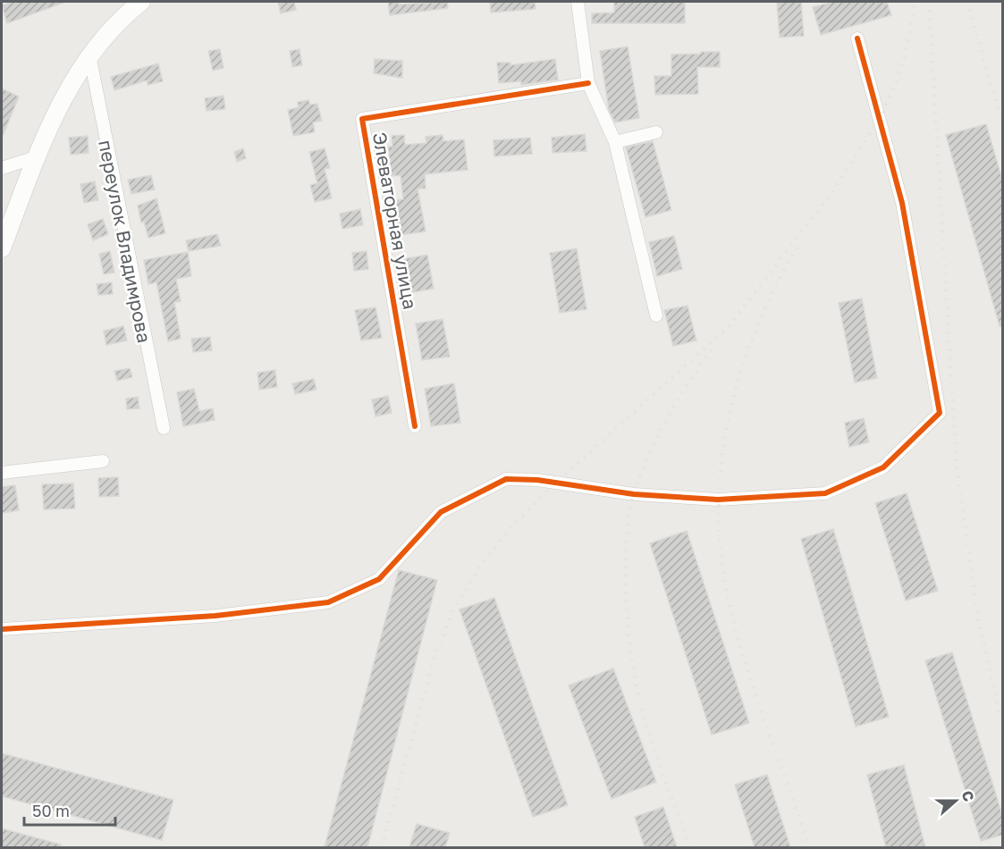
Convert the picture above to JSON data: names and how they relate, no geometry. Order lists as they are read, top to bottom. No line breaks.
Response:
{"streets":{"street":["Элеваторная улица","переулок Владимрова"]},"scale_bar":"50 m","north":"right"}
